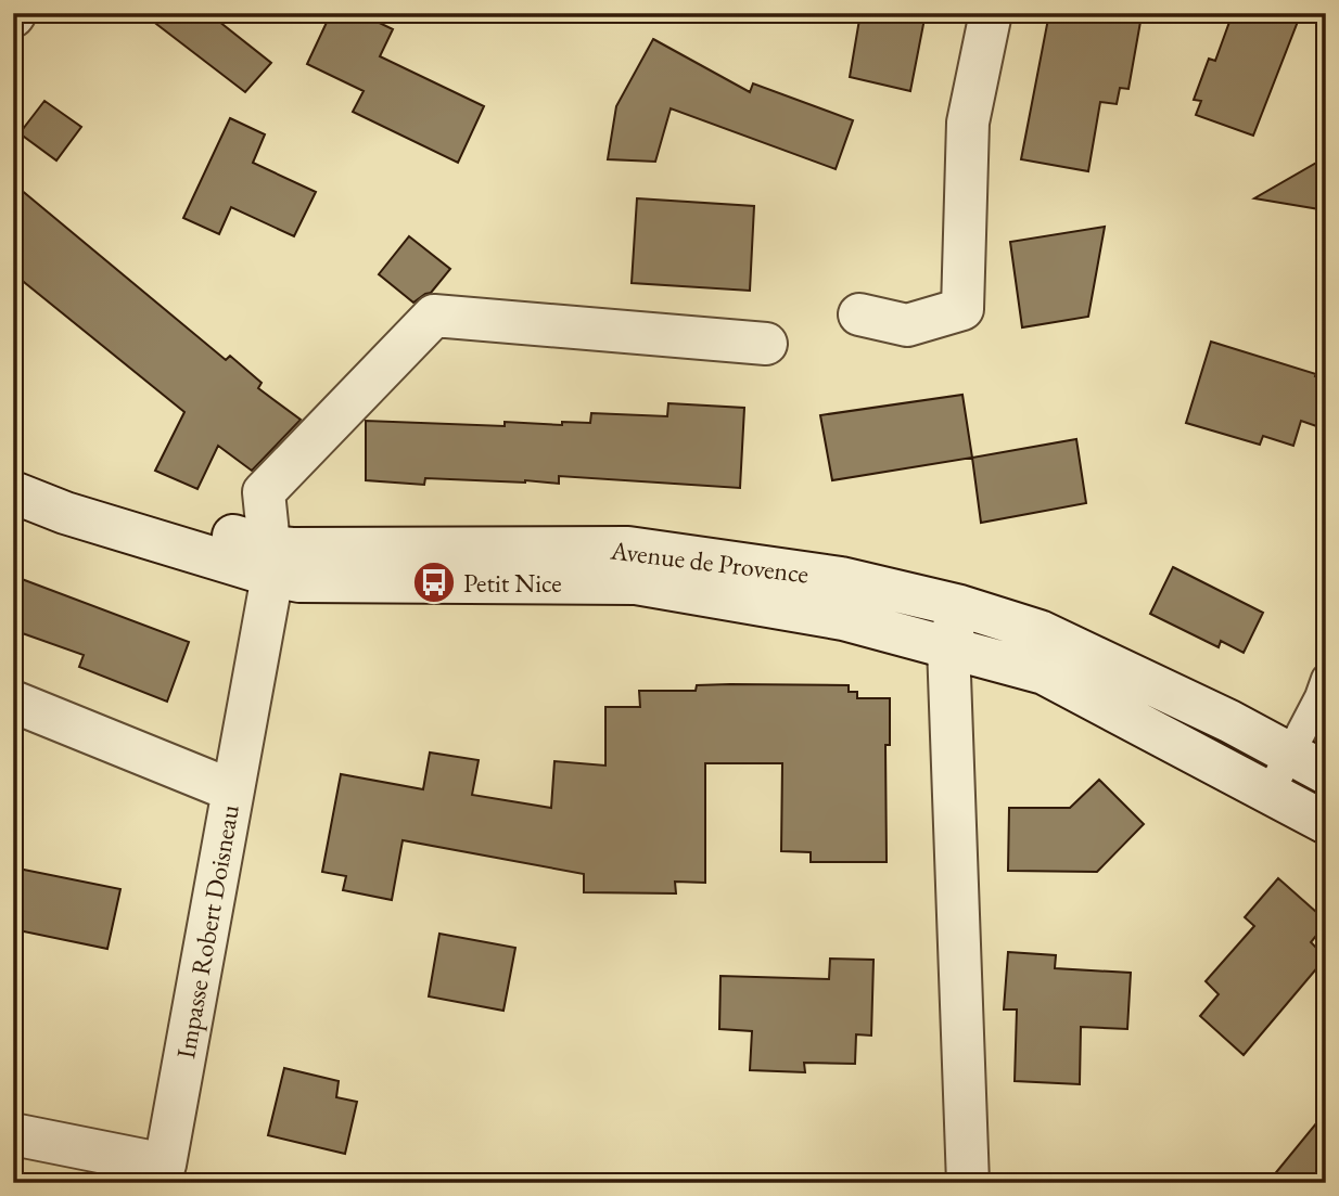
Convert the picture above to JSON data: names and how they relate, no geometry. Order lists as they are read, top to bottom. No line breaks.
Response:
{"streets":{"street":["Avenue de Provence","Impasse Robert Doisneau"]},"crossings":[["Avenue de Provence","Impasse Robert Doisneau"]],"places":{"bus stop":["Petit Nice"]}}
